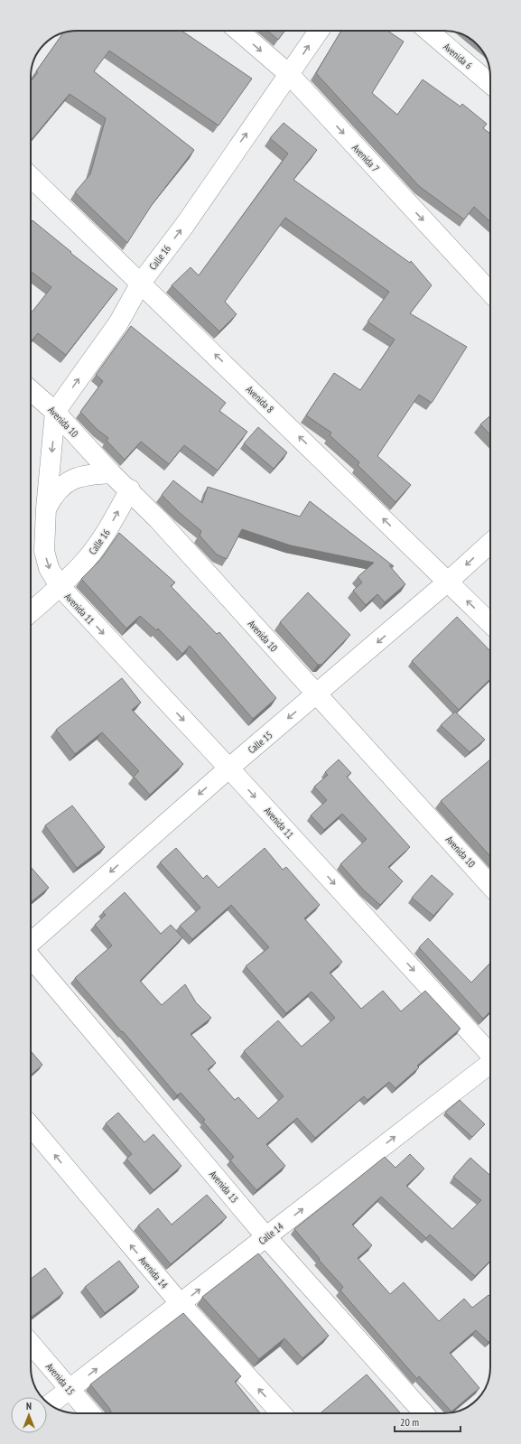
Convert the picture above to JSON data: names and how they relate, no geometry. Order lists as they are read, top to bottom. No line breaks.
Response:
{"streets":{"street":["Avenida 6","Avenida 7","Calle 16","Avenida 8","Avenida 10","Avenida 11","Calle 15","Avenida 13","Calle 14","Avenida 14","Avenida 15"]},"crossings":[["Avenida 7","Calle 16"],["Calle 16","Avenida 8"],["Calle 16","Avenida 10"],["Calle 16","Avenida 11"],["Avenida 8","Calle 15"],["Avenida 10","Calle 15"],["Avenida 11","Calle 15"],["Avenida 13","Calle 14"],["Calle 14","Avenida 14"],["Calle 14","Avenida 15"]],"one_way":["Avenida 7","Calle 16","Avenida 8","Avenida 11","Calle 15","Calle 14","Avenida 14"],"scale_bar":"20 m","north":"top"}
